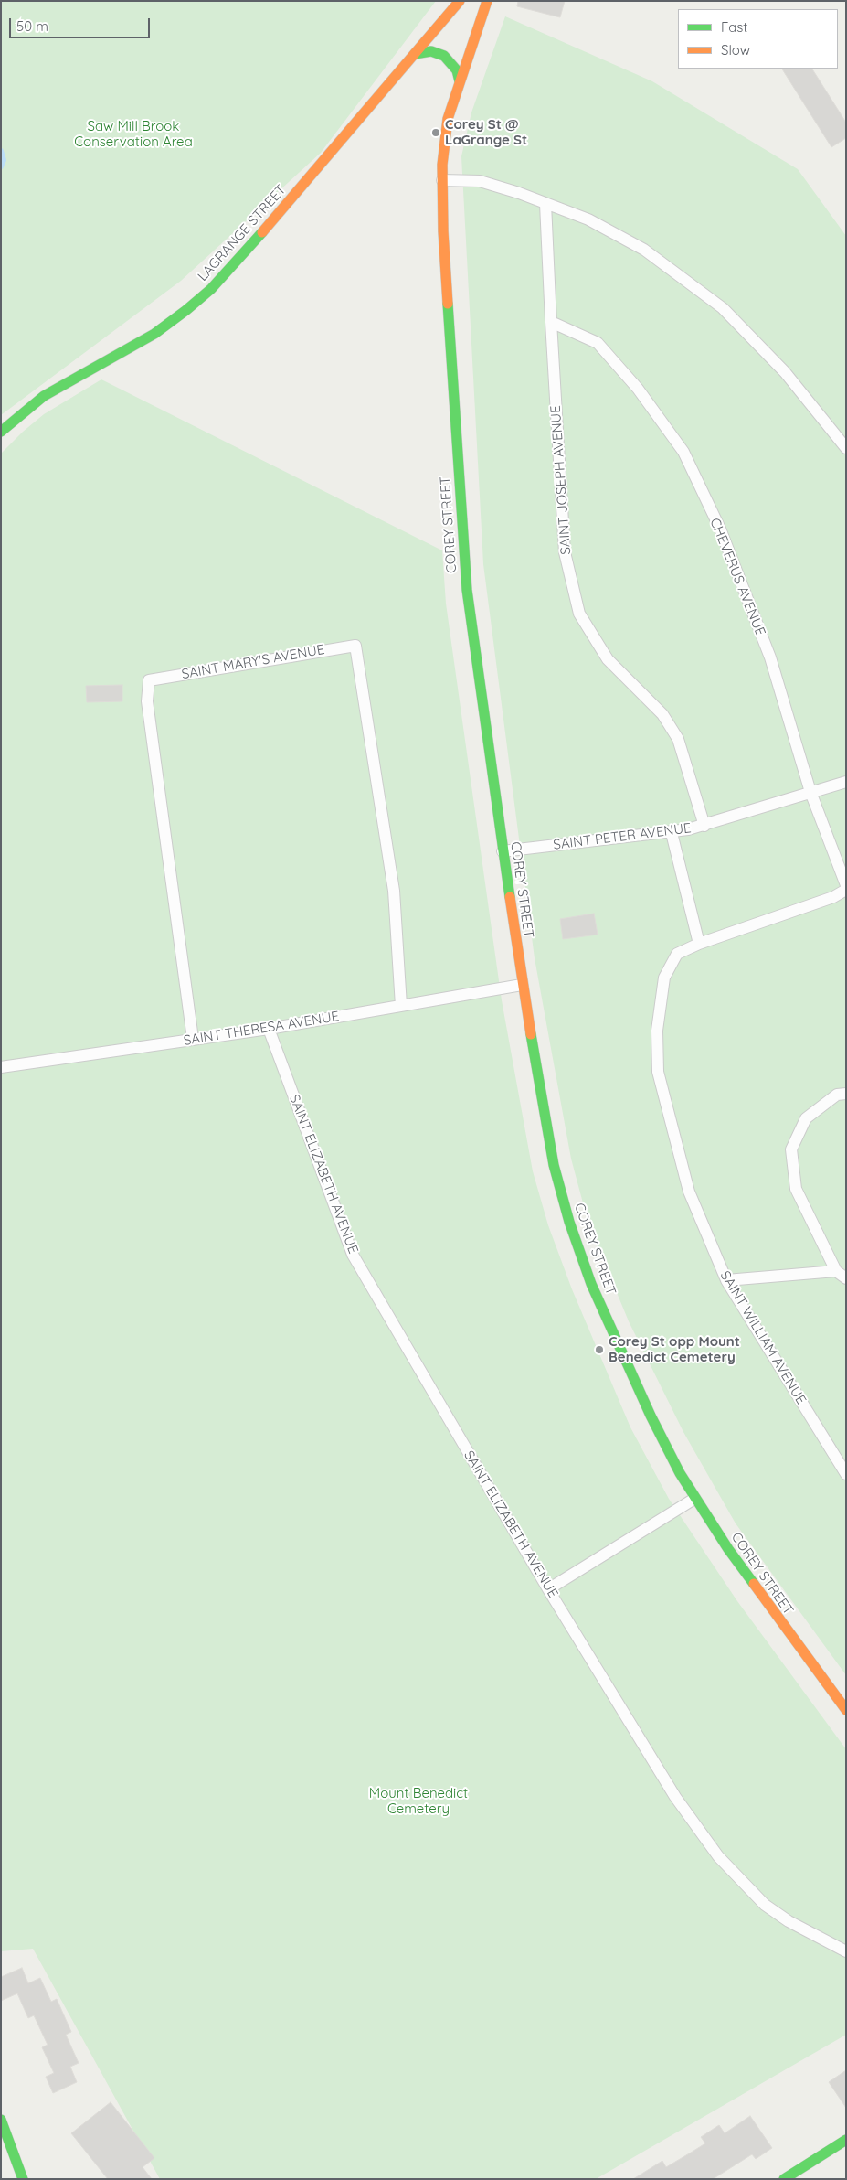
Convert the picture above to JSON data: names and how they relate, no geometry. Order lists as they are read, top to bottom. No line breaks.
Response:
{"streets":{"street":["LAGRANGE STREET","COREY STREET"],"lane":["SAINT JOSEPH AVENUE","CHEVERUS AVENUE","SAINT MARY'S AVENUE","SAINT PETER AVENUE","SAINT THERESA AVENUE","SAINT ELIZABETH AVENUE","SAINT WILLIAM AVENUE"]},"crossings":[["SAINT JOSEPH AVENUE","CHEVERUS AVENUE"],["SAINT JOSEPH AVENUE","SAINT PETER AVENUE"],["COREY STREET","SAINT PETER AVENUE"],["COREY STREET","SAINT THERESA AVENUE"],["CHEVERUS AVENUE","SAINT PETER AVENUE"],["SAINT MARY'S AVENUE","SAINT THERESA AVENUE"],["SAINT THERESA AVENUE","SAINT ELIZABETH AVENUE"]],"parks":["Saw Mill Brook Conservation Area","Mount Benedict Cemetery"],"places":["Corey St @ LaGrange St","Corey St opp Mount Benedict Cemetery"],"legend":["Fast","Slow"],"scale_bar":"50 m"}
